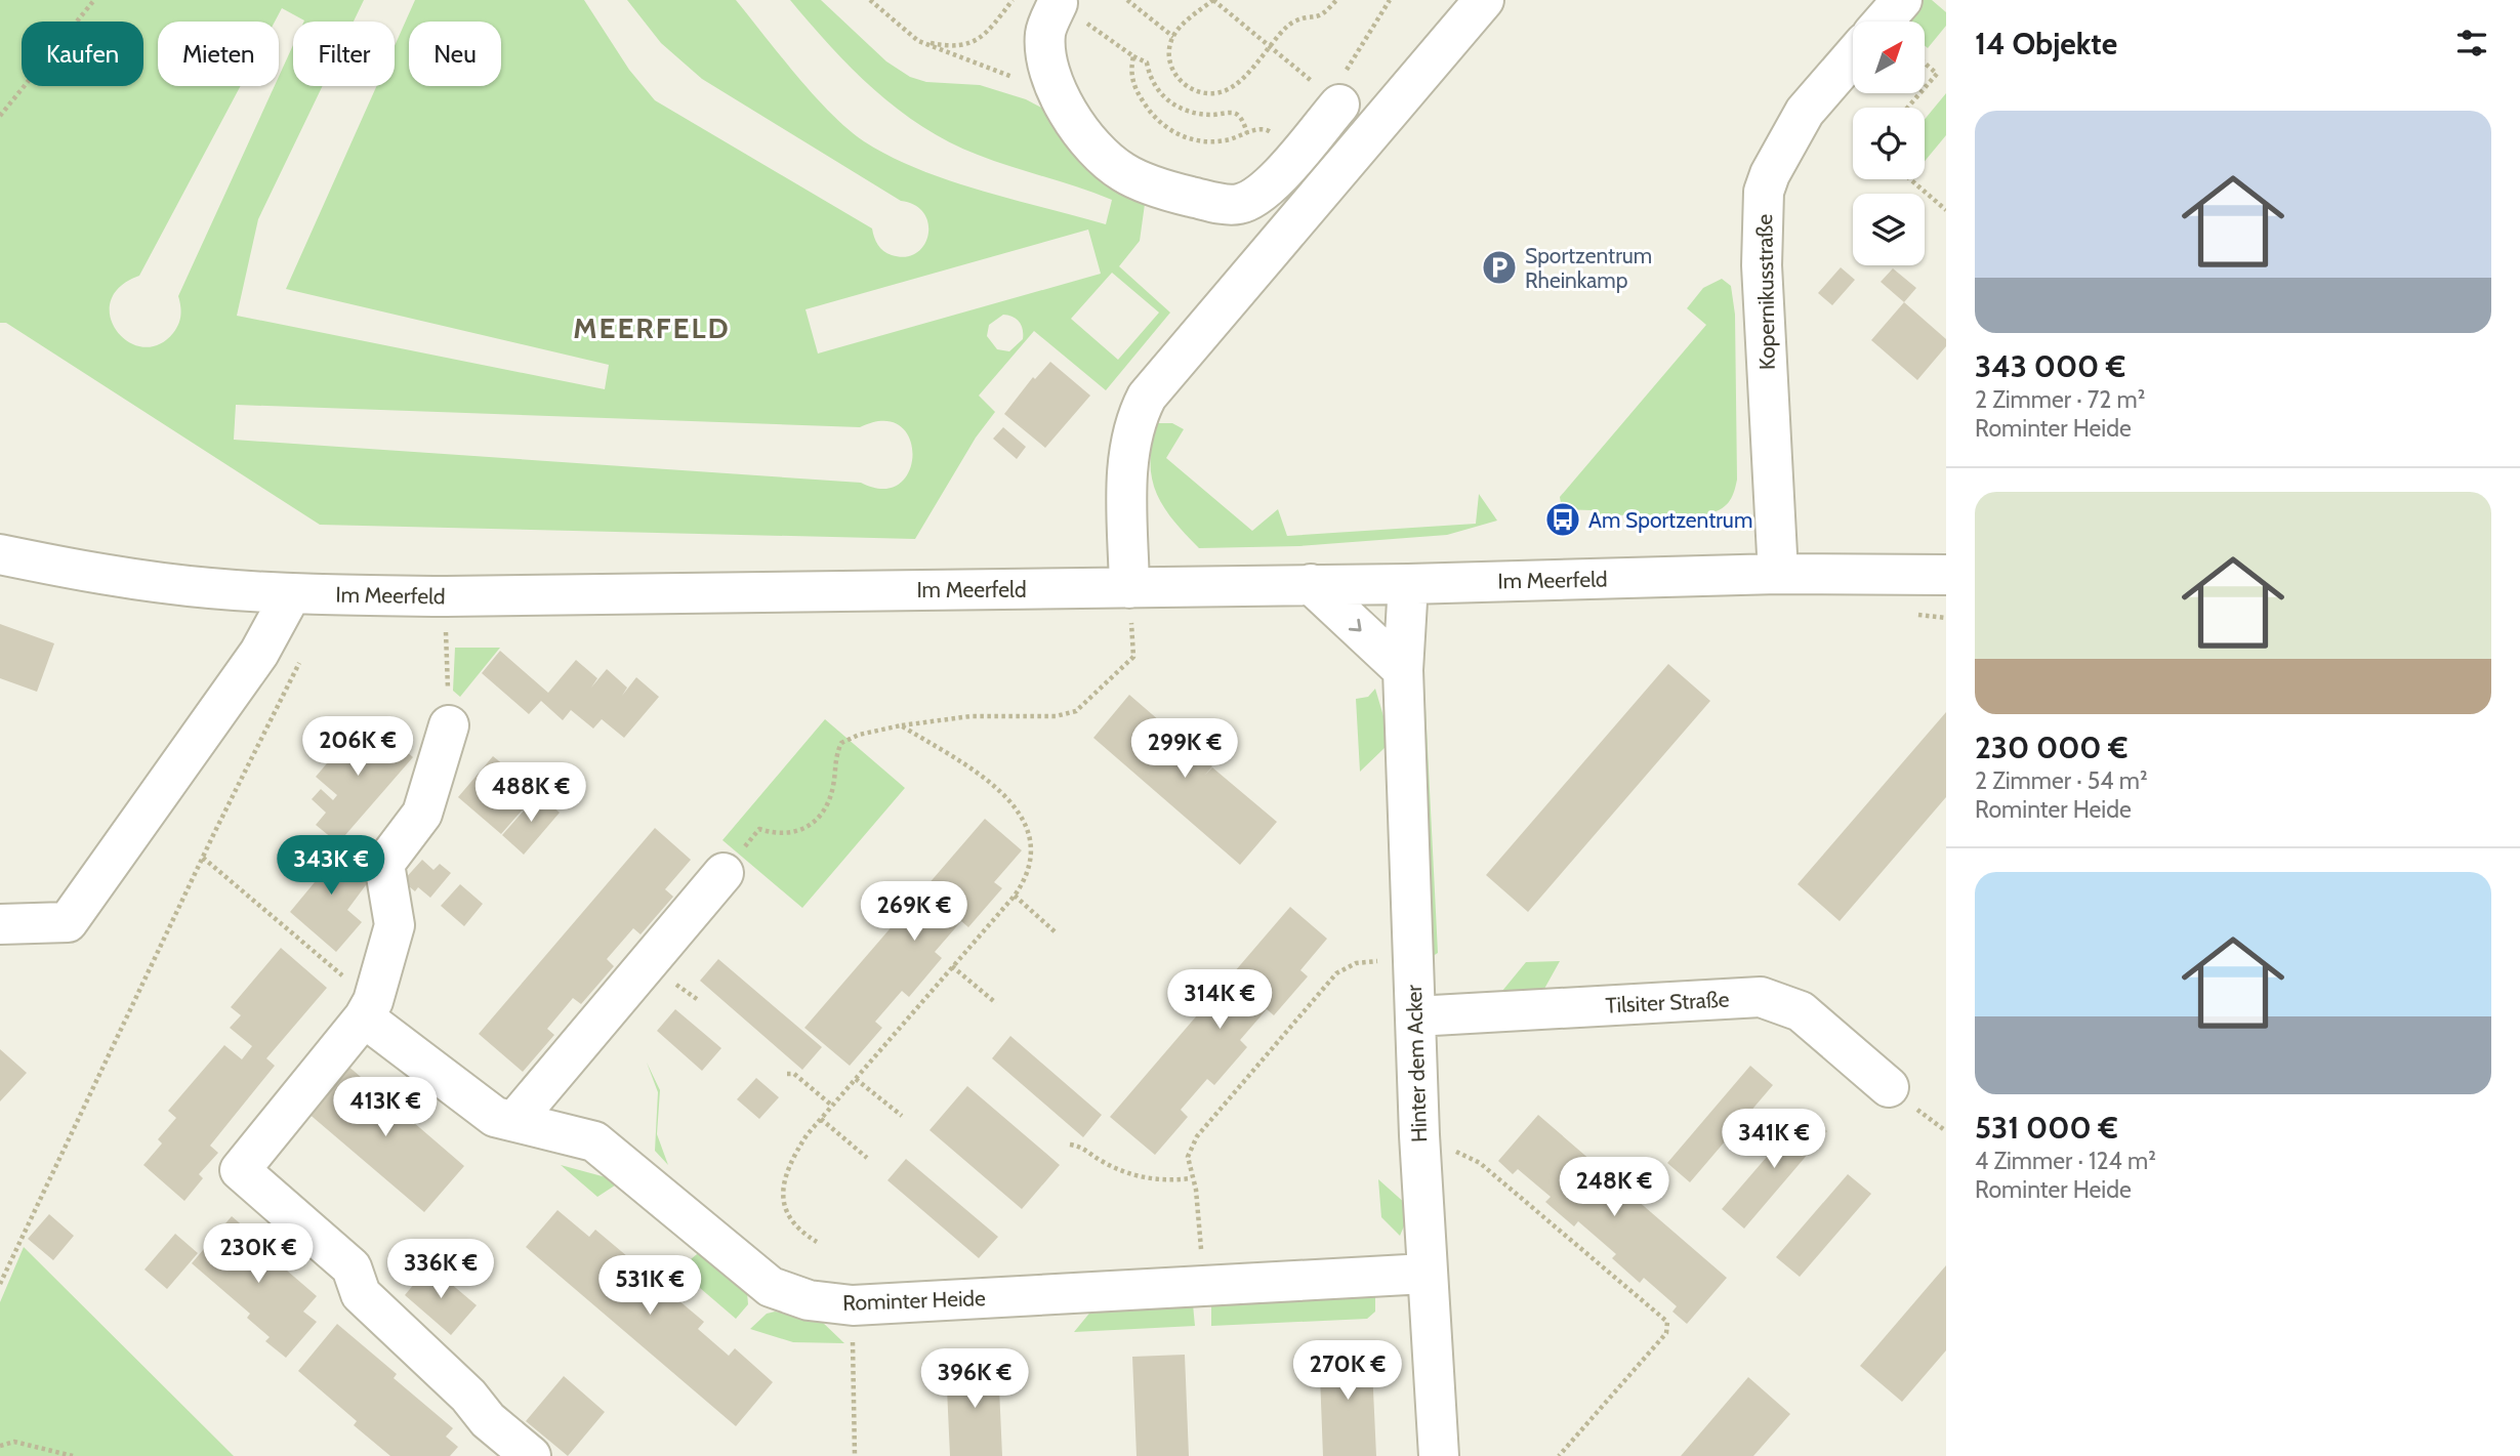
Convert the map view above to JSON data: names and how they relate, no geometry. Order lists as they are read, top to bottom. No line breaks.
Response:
{"streets":{"street":["Kopernikusstraße","Im Meerfeld","Tilsiter Straße","Hinter dem Acker","Rominter Heide"]},"crossings":[["Kopernikusstraße","Im Meerfeld"],["Im Meerfeld","Hinter dem Acker"],["Tilsiter Straße","Hinter dem Acker"],["Hinter dem Acker","Rominter Heide"]],"districts":["MEERFELD"],"places":{"parking":["Sportzentrum Rheinkamp"],"bus stop":["Am Sportzentrum"]},"north":"top right","page":{"heading":"14 Objekte","chip":["Kaufen","Mieten","Filter","Neu"],"list":[{"name":"343 000 €","note":"2 Zimmer · 72 m² · Rominter Heide"},{"name":"230 000 €","note":"2 Zimmer · 54 m² · Rominter Heide"},{"name":"531 000 €","note":"4 Zimmer · 124 m² · Rominter Heide"}],"price":["206K €","299K €","488K €","343K €","269K €","314K €","413K €","341K €","248K €","230K €","336K €","531K €","270K €","396K €"]}}
